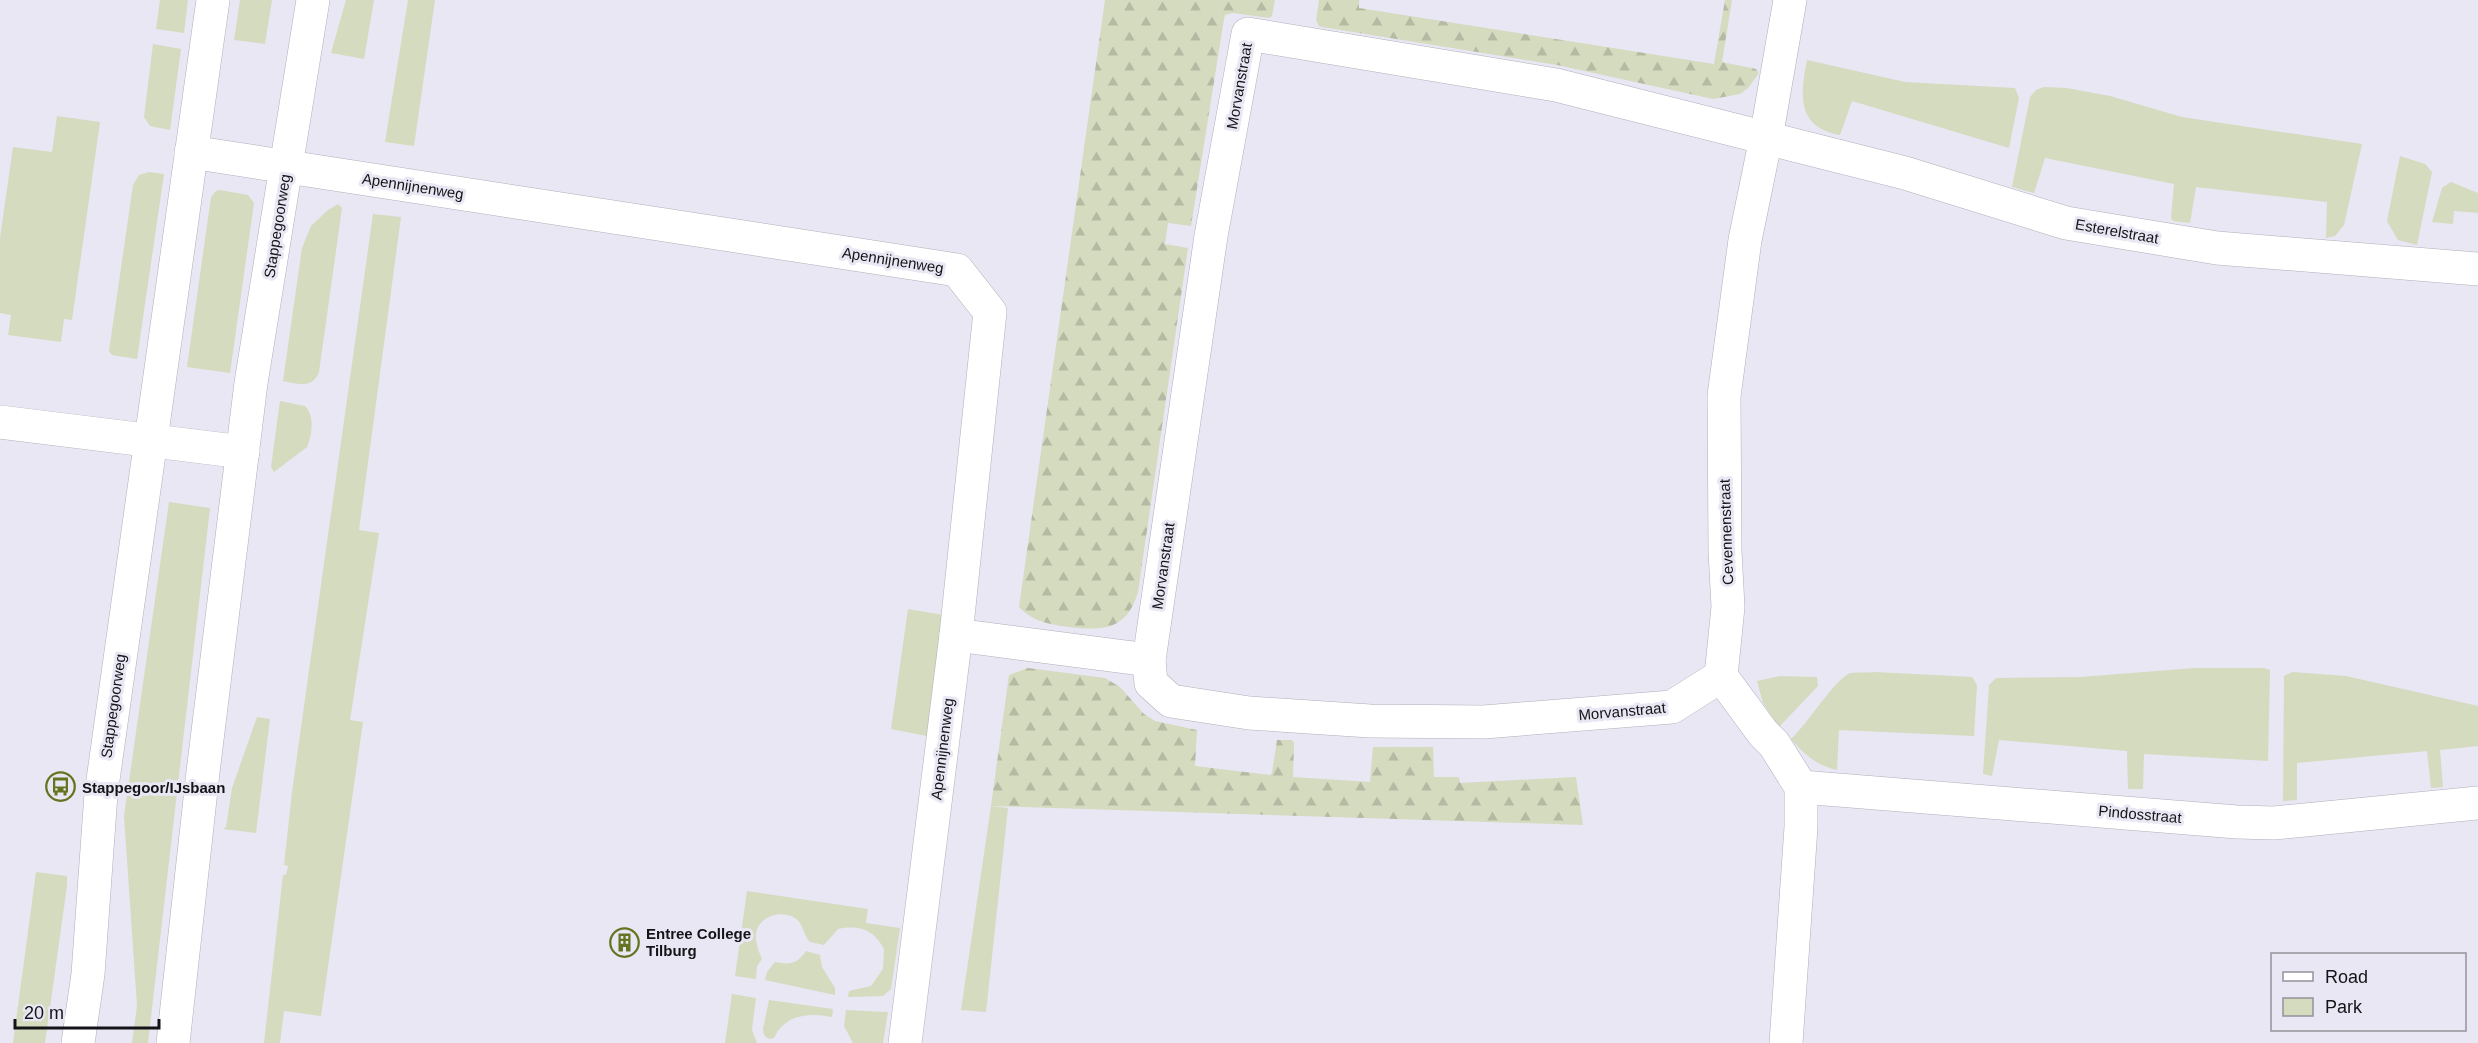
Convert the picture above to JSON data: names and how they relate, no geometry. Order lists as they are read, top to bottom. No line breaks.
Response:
{"streets":{"street":["Morvanstraat","Apennijnenweg","Stappegoorweg","Esterelstraat","Cevennenstraat","Pindosstraat"]},"crossings":[["Morvanstraat","Esterelstraat"],["Morvanstraat","Cevennenstraat"],["Apennijnenweg","Stappegoorweg"],["Esterelstraat","Cevennenstraat"]],"places":{"bus stop":["Stappegoor/IJsbaan"],"building":["Entree College Tilburg"]},"legend":["Road","Park"],"scale_bar":"20 m"}
